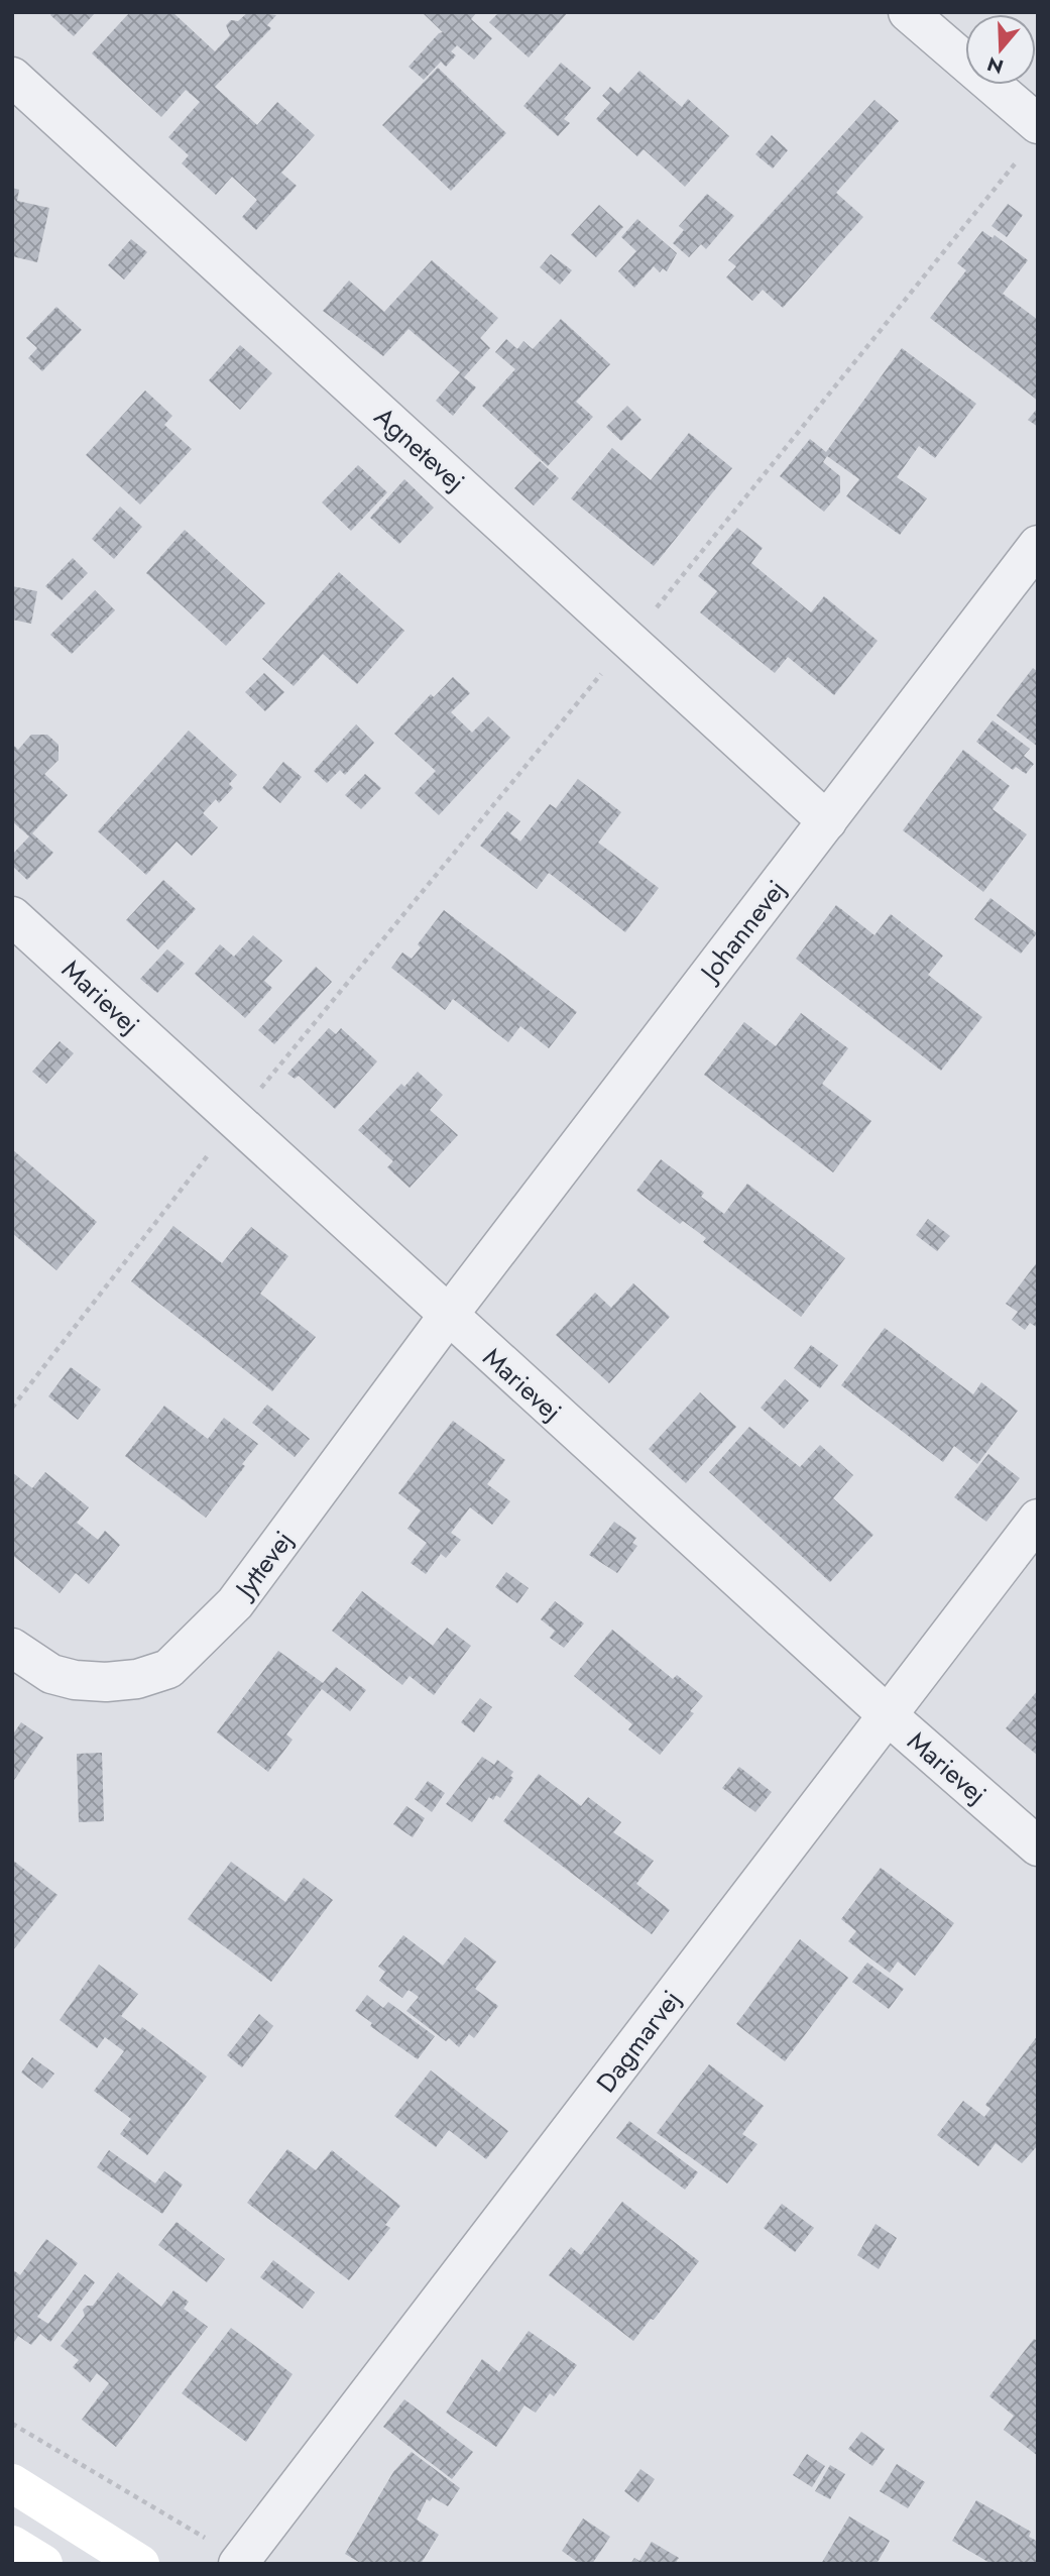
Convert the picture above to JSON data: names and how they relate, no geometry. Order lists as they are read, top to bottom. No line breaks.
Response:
{"streets":{"street":["Agnetevej","Johannevej","Marievej","Jyttevej","Dagmarvej"]},"crossings":[["Agnetevej","Johannevej"],["Johannevej","Marievej"],["Johannevej","Jyttevej"],["Marievej","Jyttevej"],["Marievej","Dagmarvej"]],"north":"bottom"}
